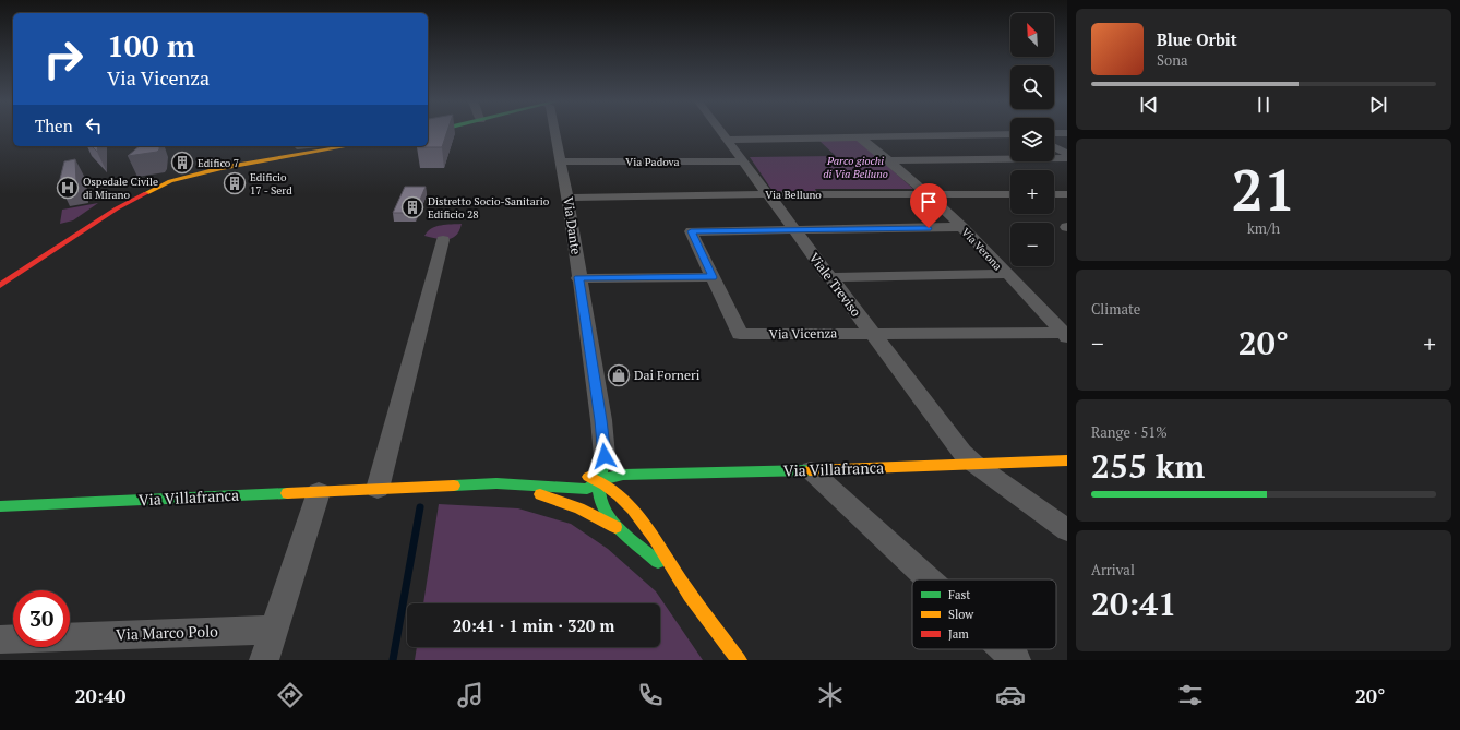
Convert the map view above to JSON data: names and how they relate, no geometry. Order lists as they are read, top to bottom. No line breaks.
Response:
{"streets":{"main road":["Via Dante","Via Villafranca"],"street":["Via Padova","Via Belluno","Via Verona","Viale Treviso","Via Vicenza","Via Marco Polo"]},"crossings":[["Via Padova","Via Dante"],["Via Padova","Viale Treviso"],["Via Belluno","Via Dante"],["Via Belluno","Via Verona"],["Via Belluno","Viale Treviso"],["Via Dante","Via Villafranca"],["Via Verona","Viale Treviso"],["Via Verona","Via Vicenza"],["Viale Treviso","Via Vicenza"],["Viale Treviso","Via Villafranca"]],"parks":["Parco giochi di Via Belluno"],"places":{"building":["Edifico 7","Edificio 17 - Serd","Distretto Socio-Sanitario Edificio 28"],"hospital":["Ospedale Civile di Mirano"],"shop":["Dai Forneri"]},"legend":["Fast","Slow","Jam"],"north":"top left","page":{"map_buttons":["+","−"],"turn":["100 m","Via Vicenza"],"song":["Blue Orbit","Sona"],"then":"Then","tile":[["21","km/h"],"Climate",["Range · 51%","255 km"],["Arrival","20:41"]],"heat":["−","20°","+"],"limit":"30","trip":"20:41 · 1 min · 320 m","tabs":["20:40","20°"]}}
